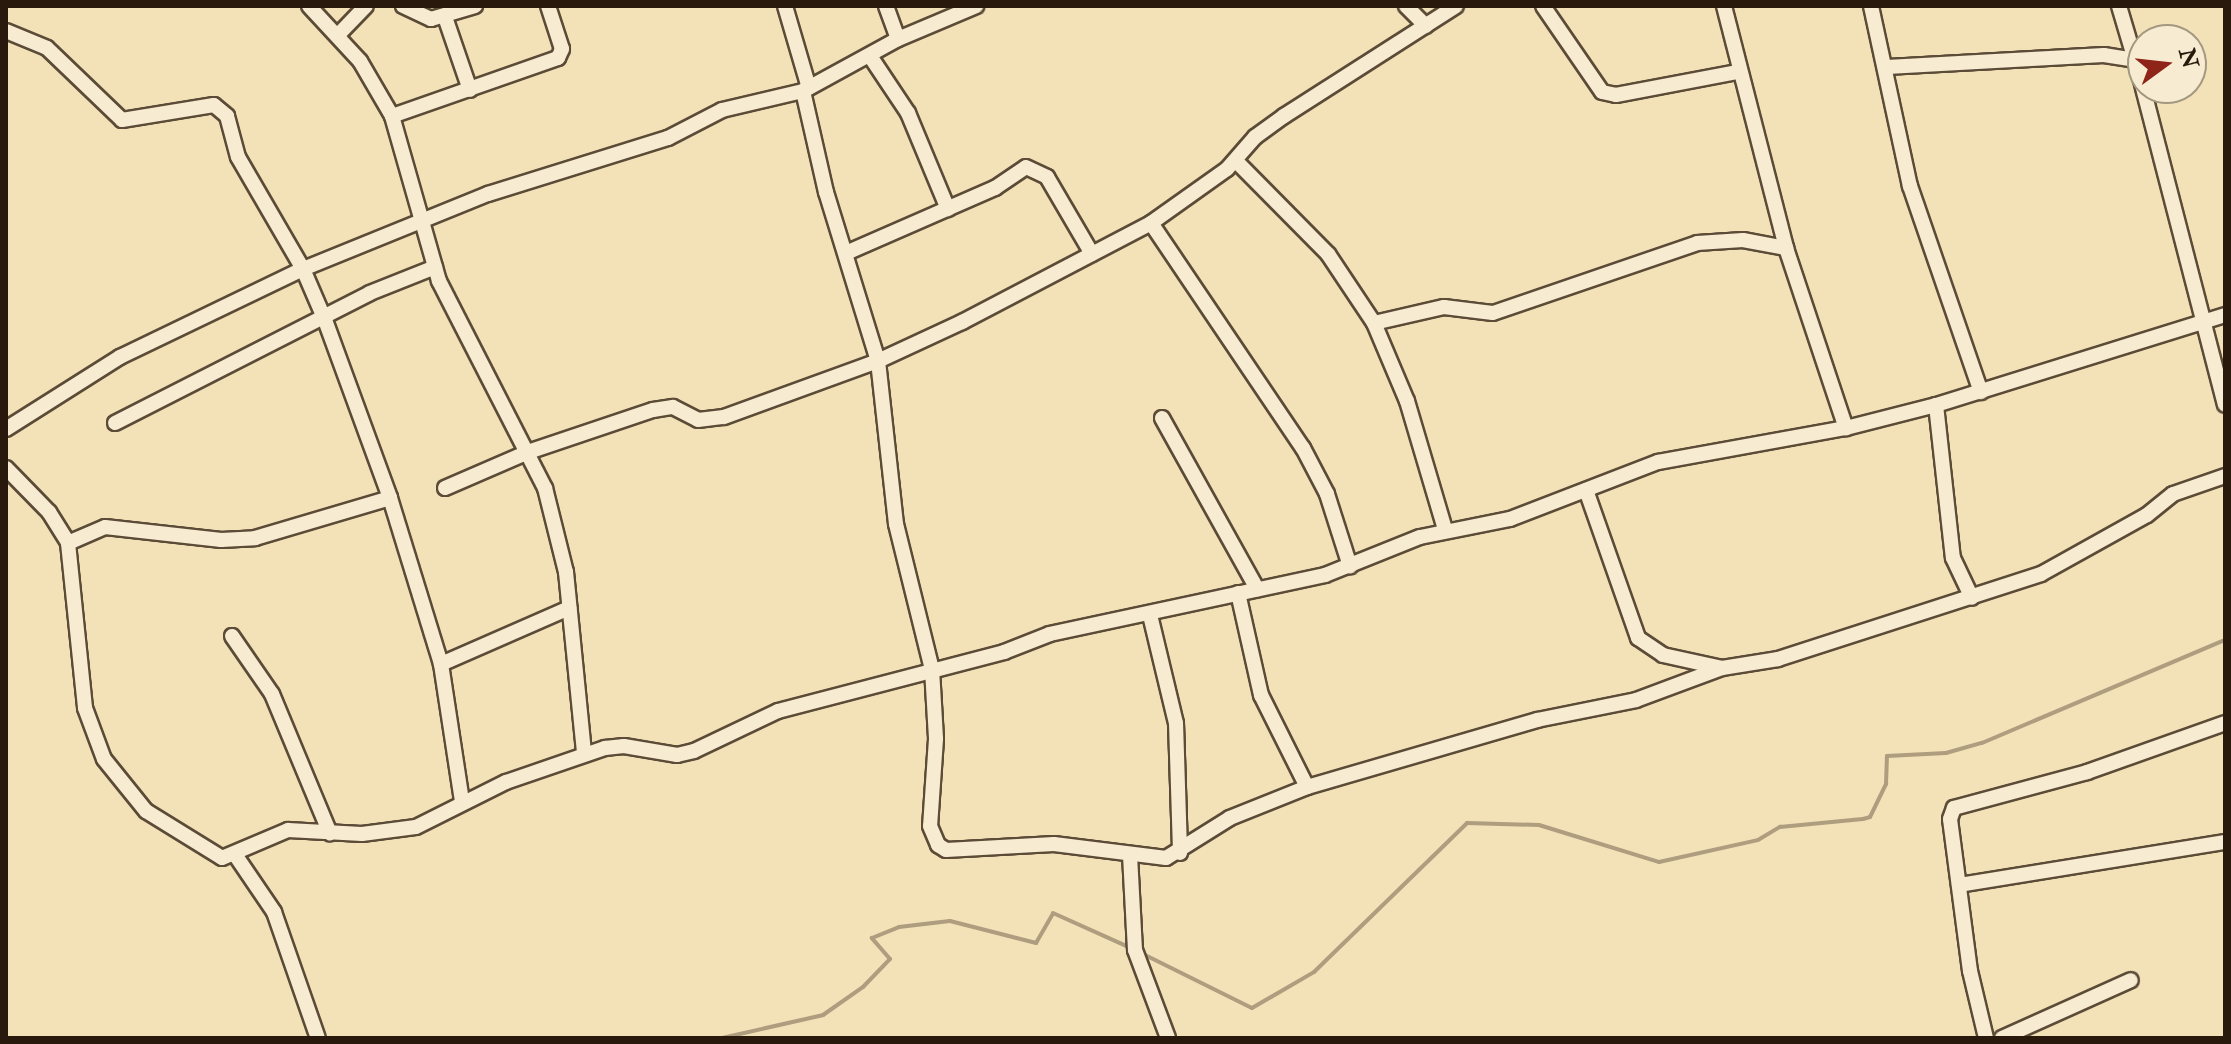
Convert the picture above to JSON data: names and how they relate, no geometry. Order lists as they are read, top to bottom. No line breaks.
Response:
{"north":"right"}
